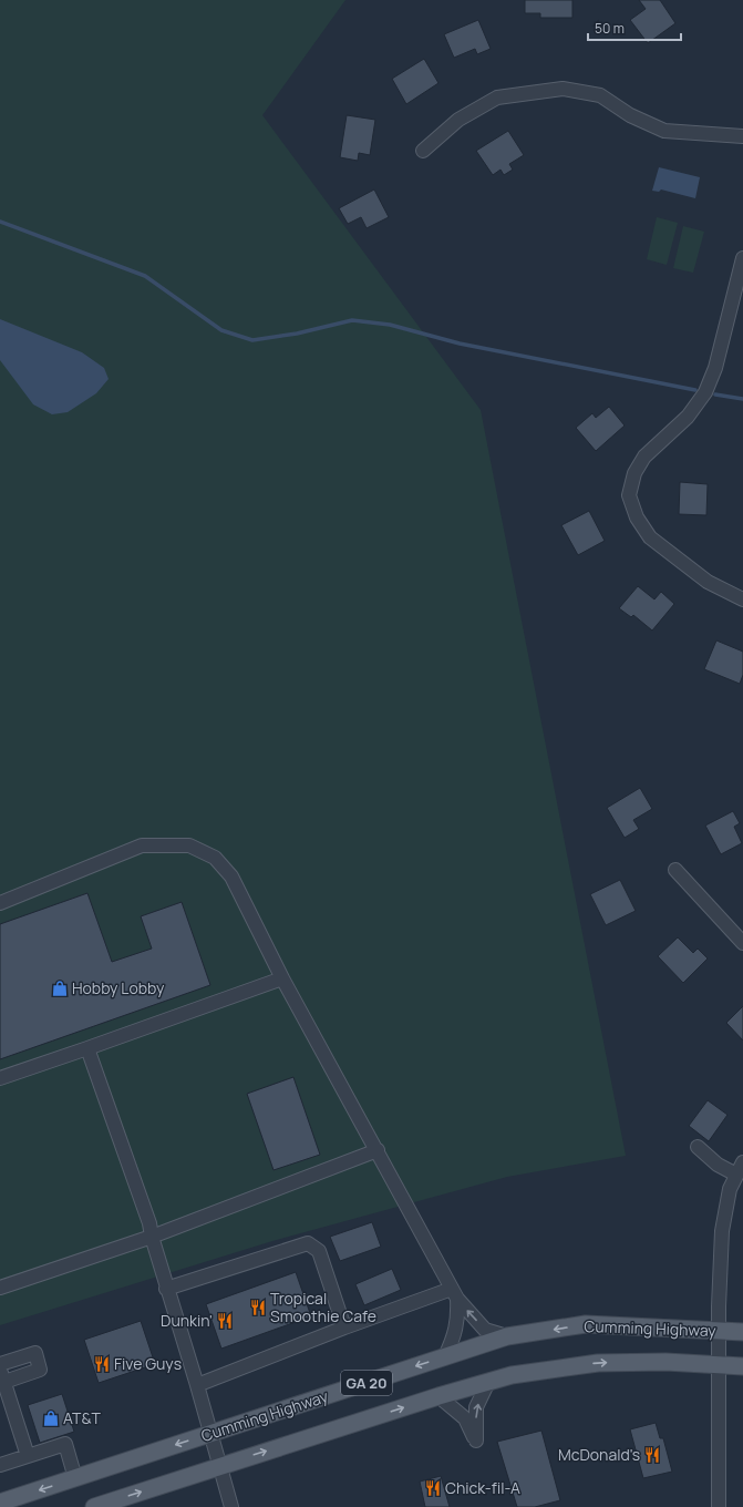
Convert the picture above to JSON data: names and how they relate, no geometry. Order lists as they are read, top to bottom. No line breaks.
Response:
{"streets":{"main road":["Cumming Highway","GA 20"]},"places":{"shop":["Hobby Lobby","AT&T"],"restaurant":["Tropical Smoothie Cafe","Dunkin'","Five Guys","McDonald's","Chick-fil-A"]},"scale_bar":"50 m"}
